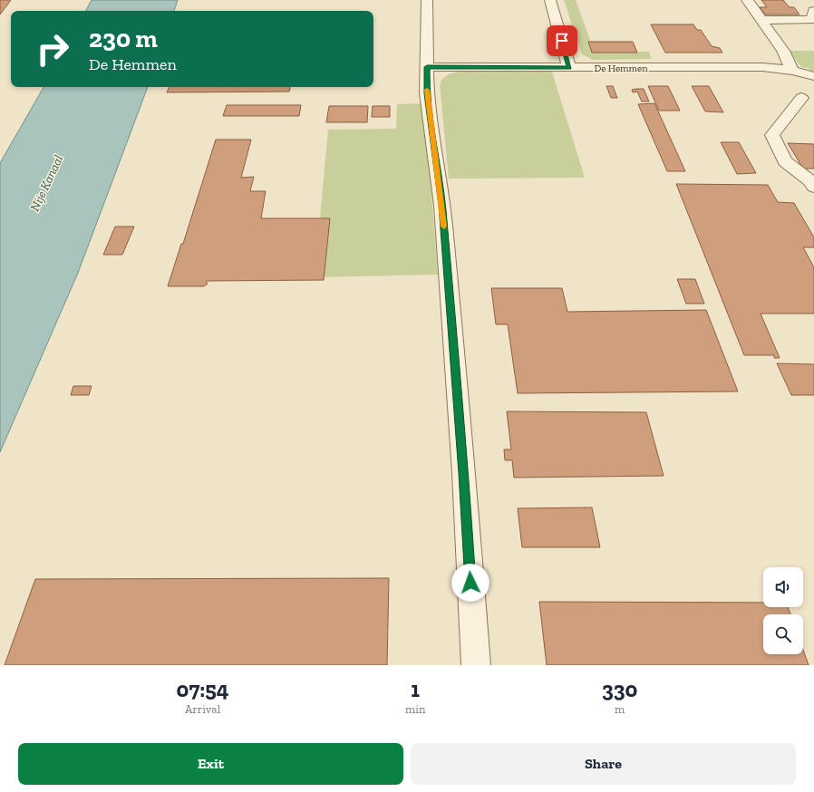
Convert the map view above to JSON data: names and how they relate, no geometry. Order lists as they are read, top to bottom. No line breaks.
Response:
{"streets":{"street":["De Hemmen"]},"water":["Nije Kanaal"],"page":{"turn":["230 m","De Hemmen"],"eta":["07:54","Arrival","1","min","330","m"],"buttons":["Exit","Share"]}}
